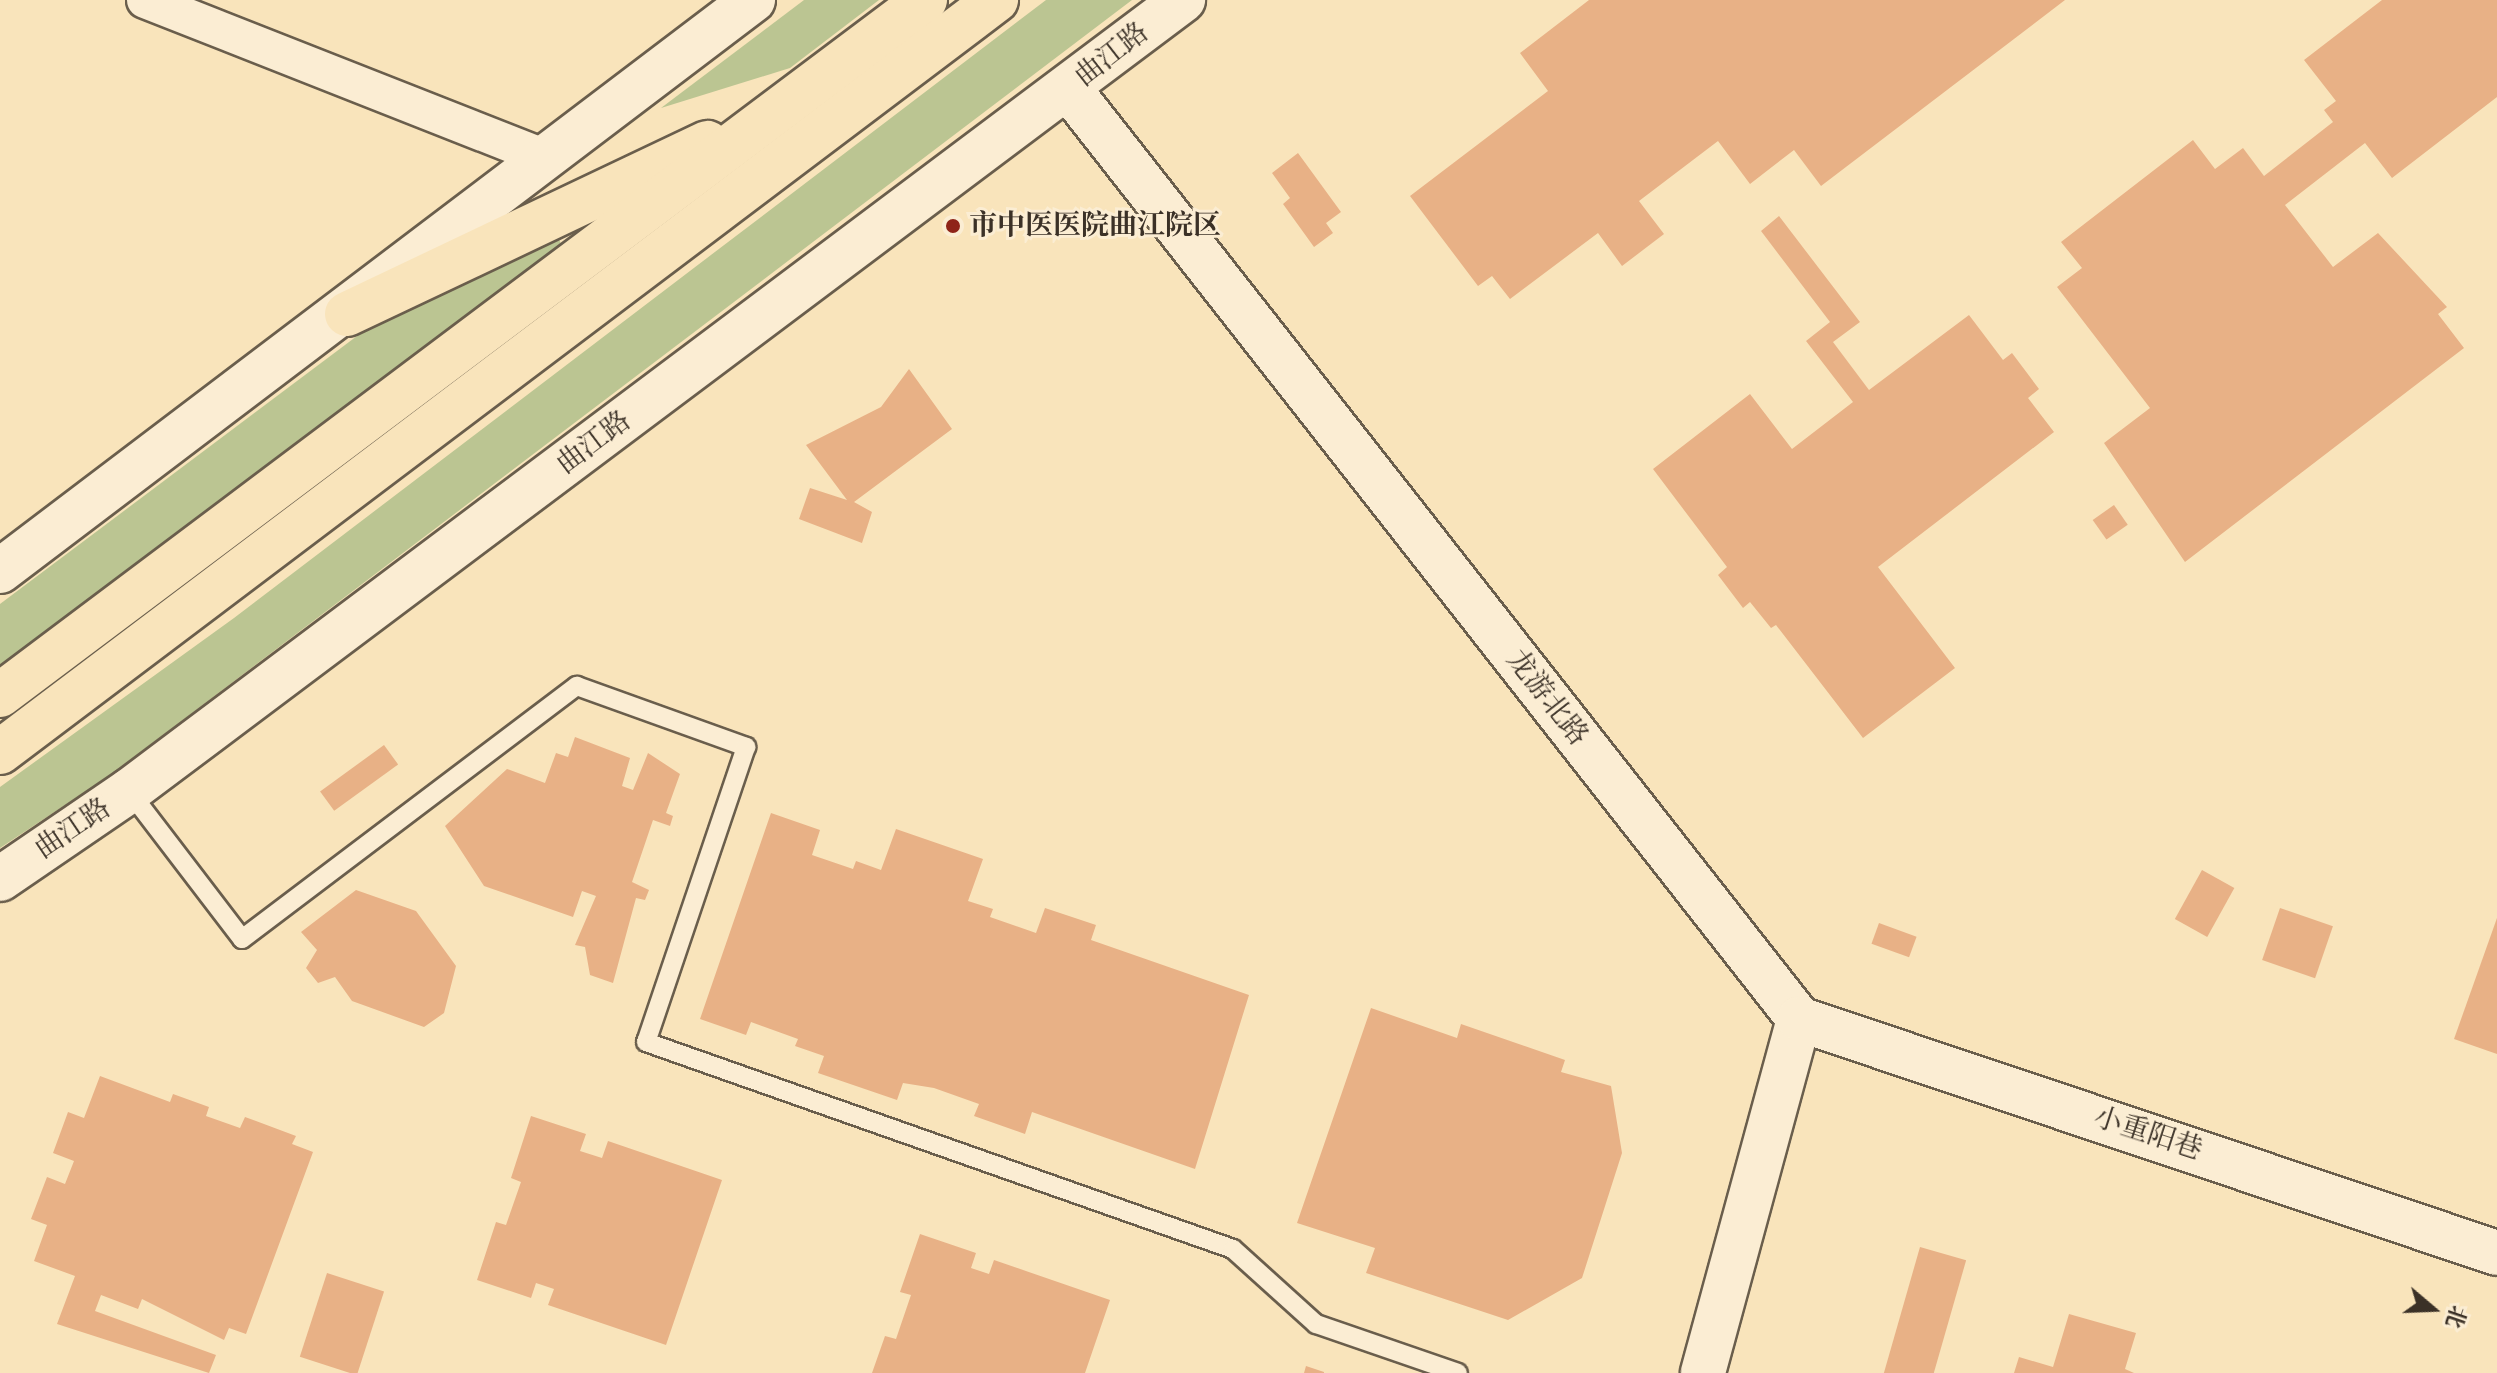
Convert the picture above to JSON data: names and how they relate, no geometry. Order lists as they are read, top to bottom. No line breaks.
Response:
{"streets":{"main road":["曲江路","龙游北路","小重阳巷"]},"crossings":[["曲江路","龙游北路"],["龙游北路","小重阳巷"]],"places":["市中医医院曲江院区"],"north":"right"}
